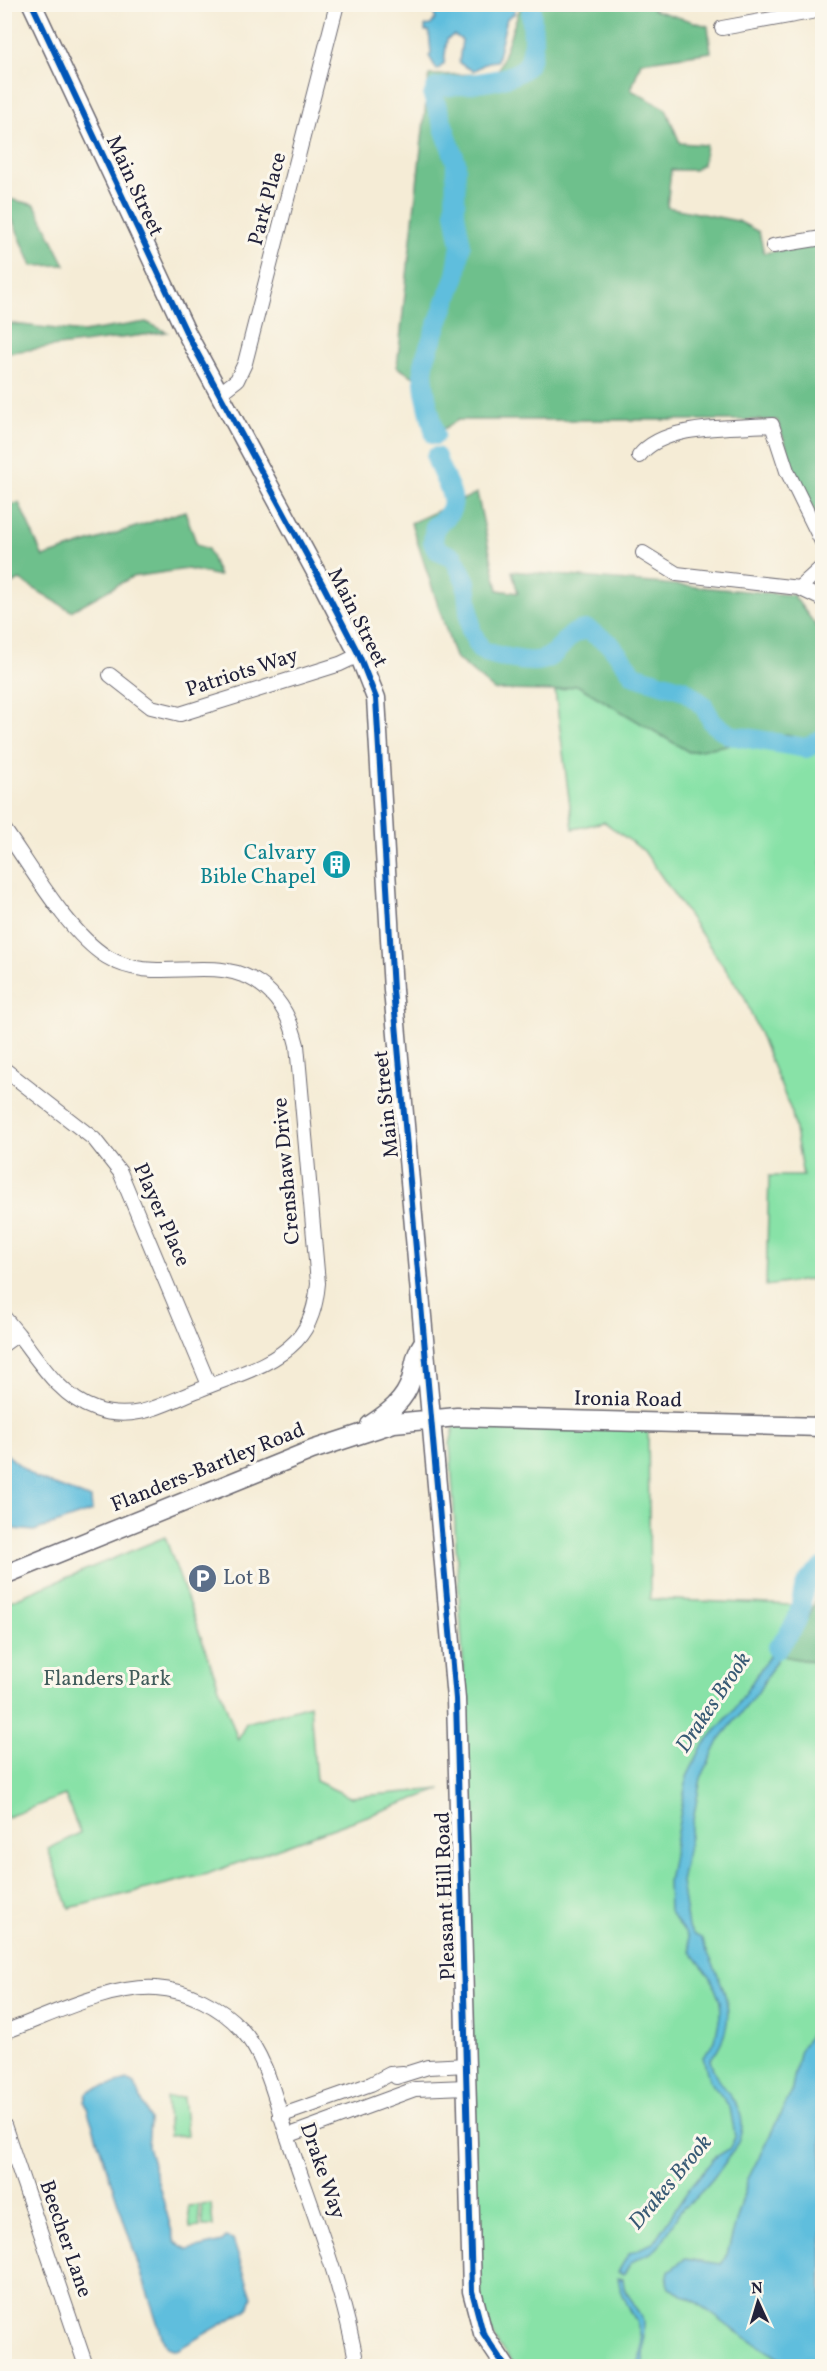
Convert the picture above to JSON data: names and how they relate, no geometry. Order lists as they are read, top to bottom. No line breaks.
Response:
{"streets":{"street":["Main Street","Park Place","Patriots Way","Crenshaw Drive","Player Place","Ironia Road","Flanders-Bartley Road","Pleasant Hill Road","Drake Way","Beecher Lane"]},"crossings":[["Main Street","Park Place"],["Main Street","Patriots Way"],["Main Street","Ironia Road"],["Main Street","Flanders-Bartley Road"],["Main Street","Pleasant Hill Road"],["Crenshaw Drive","Player Place"],["Ironia Road","Flanders-Bartley Road"],["Ironia Road","Pleasant Hill Road"],["Flanders-Bartley Road","Pleasant Hill Road"]],"water":["Drakes Brook"],"parks":["Flanders Park"],"places":{"building":["Calvary Bible Chapel"],"parking":["Lot B"]},"north":"top"}
